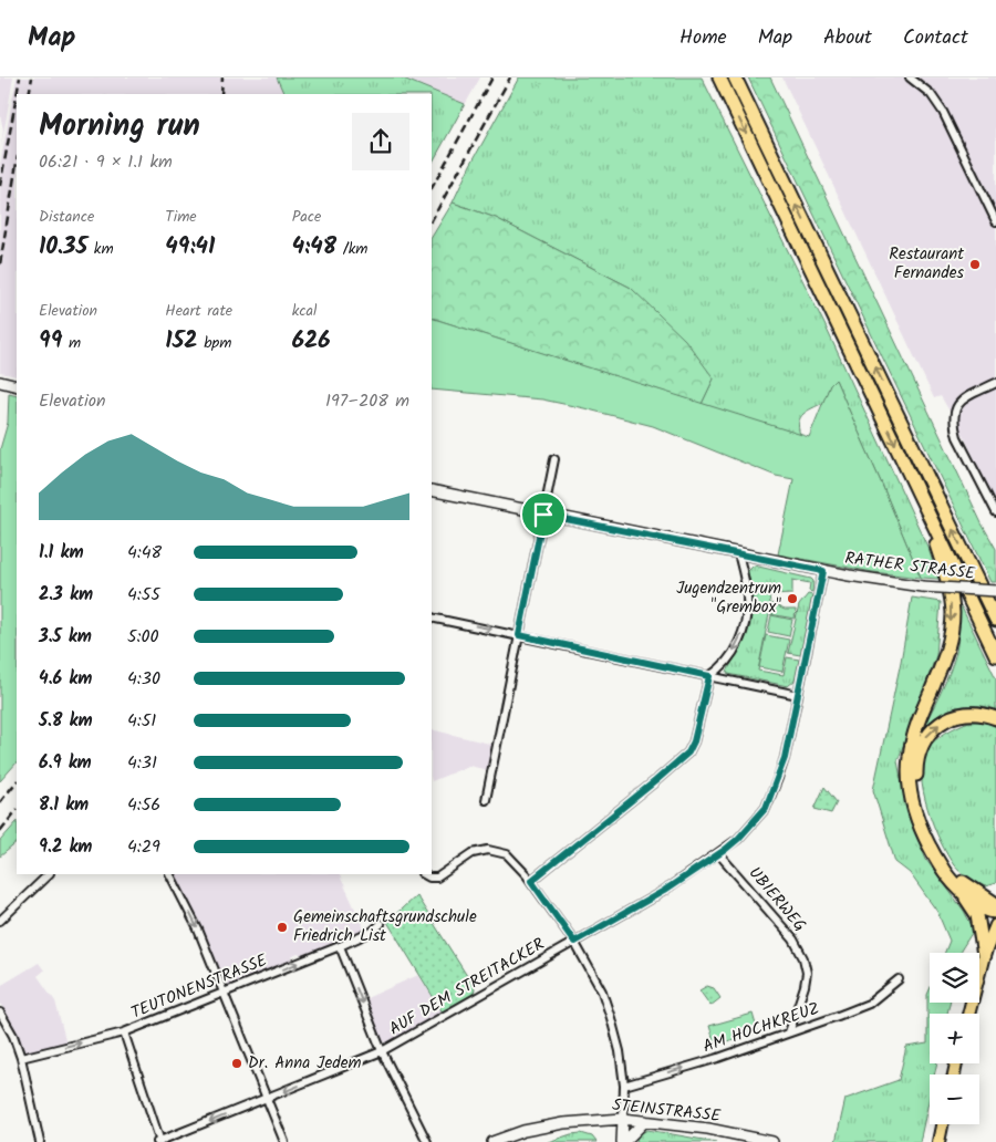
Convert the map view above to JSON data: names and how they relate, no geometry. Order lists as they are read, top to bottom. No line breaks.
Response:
{"streets":{"street":["RATHER STRASSE","UBIERWEG","TEUTONENSTRASSE","AUF DEM STREITACKER","AM HOCHKREUZ","STEINSTRASSE"]},"crossings":[["RATHER STRASSE","AUF DEM STREITACKER"],["UBIERWEG","AUF DEM STREITACKER"],["UBIERWEG","AM HOCHKREUZ"]],"one_way":["TEUTONENSTRASSE","AM HOCHKREUZ"],"places":["Restaurant Fernandes","Jugendzentrum \"Grembox\"","Gemeinschaftsgrundschule Friedrich List","Dr. Anna Jedem"],"page":{"header":"Map","nav":["Home","Map","About","Contact"],"heading":["Morning run","06:21 · 9 × 1.1 km"],"stats":[["Distance","10.35 km"],["Time","49:41"],["Pace","4:48 /km"],["Elevation","99 m"],["Heart rate","152 bpm"],["kcal","626"]],"chart":["Elevation","197–208 m"],"list":[{"name":"1.1 km","note":"4:48"},{"name":"2.3 km","note":"4:55"},{"name":"3.5 km","note":"5:00"},{"name":"4.6 km","note":"4:30"},{"name":"5.8 km","note":"4:51"},{"name":"6.9 km","note":"4:31"},{"name":"8.1 km","note":"4:56"},{"name":"9.2 km","note":"4:29"}],"map_buttons":["+","−"]}}
